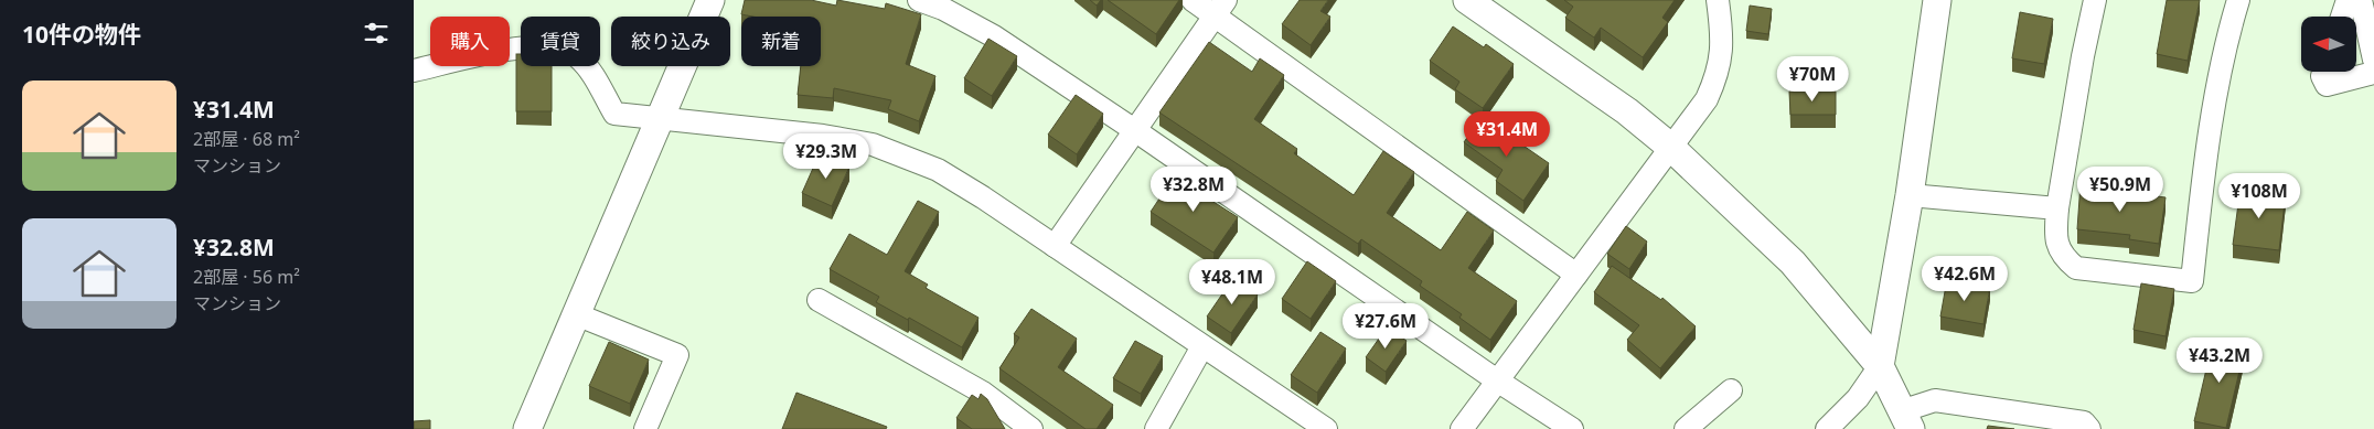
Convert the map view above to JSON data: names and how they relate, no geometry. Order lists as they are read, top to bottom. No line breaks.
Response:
{"north":"left","page":{"heading":"10件の物件","chip":["購入","賃貸","絞り込み","新着"],"price":["¥70M","¥31.4M","¥29.3M","¥32.8M","¥50.9M","¥108M","¥42.6M","¥48.1M","¥27.6M","¥43.2M"],"list":[{"name":"¥31.4M","note":"2部屋 · 68 m² · マンション"},{"name":"¥32.8M","note":"2部屋 · 56 m² · マンション"}]}}
